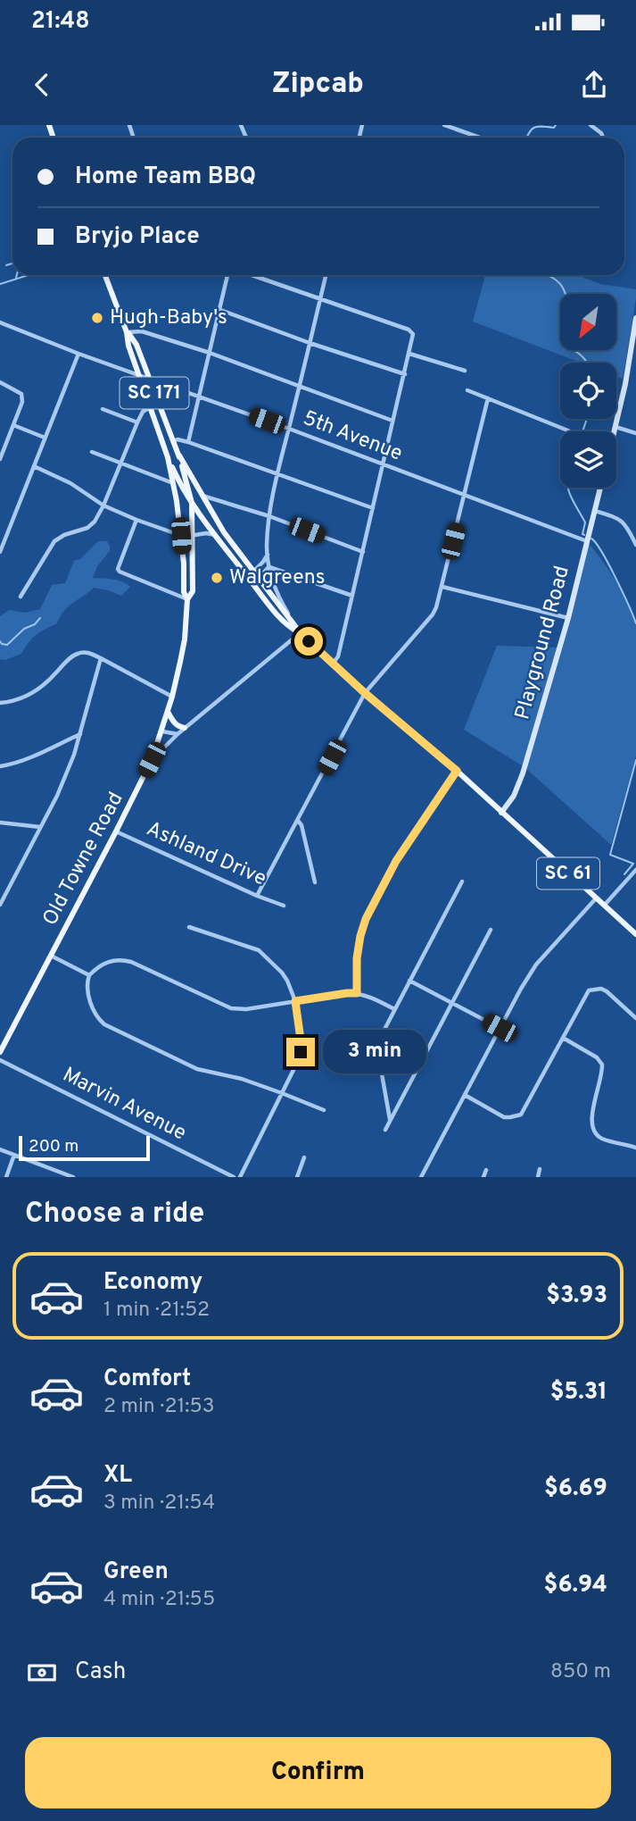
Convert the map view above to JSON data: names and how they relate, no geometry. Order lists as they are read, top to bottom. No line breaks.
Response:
{"streets":{"main road":["SC 171","Playground Road","Old Towne Road","SC 61"],"street":["5th Avenue","Ashland Drive","Marvin Avenue"]},"crossings":[["SC 171","5th Avenue"],["SC 171","Old Towne Road"],["SC 171","SC 61"],["5th Avenue","Playground Road"],["Playground Road","SC 61"],["Ashland Drive","Old Towne Road"]],"places":["Hugh-Baby's","Walgreens"],"scale_bar":"200 m","north":"bottom left","page":{"status":"21:48","header":"Zipcab","banner":["Home Team BBQ","Bryjo Place"],"bubble":"3 min","scale":"200 m","heading":"Choose a ride","list":[{"name":"Economy","note":"1 min · 21:52","value":"$3.93"},{"name":"Comfort","note":"2 min · 21:53","value":"$5.31"},{"name":"XL","note":"3 min · 21:54","value":"$6.69"},{"name":"Green","note":"4 min · 21:55","value":"$6.94"}],"pay":["Cash","850 m"],"buttons":"Confirm"}}
